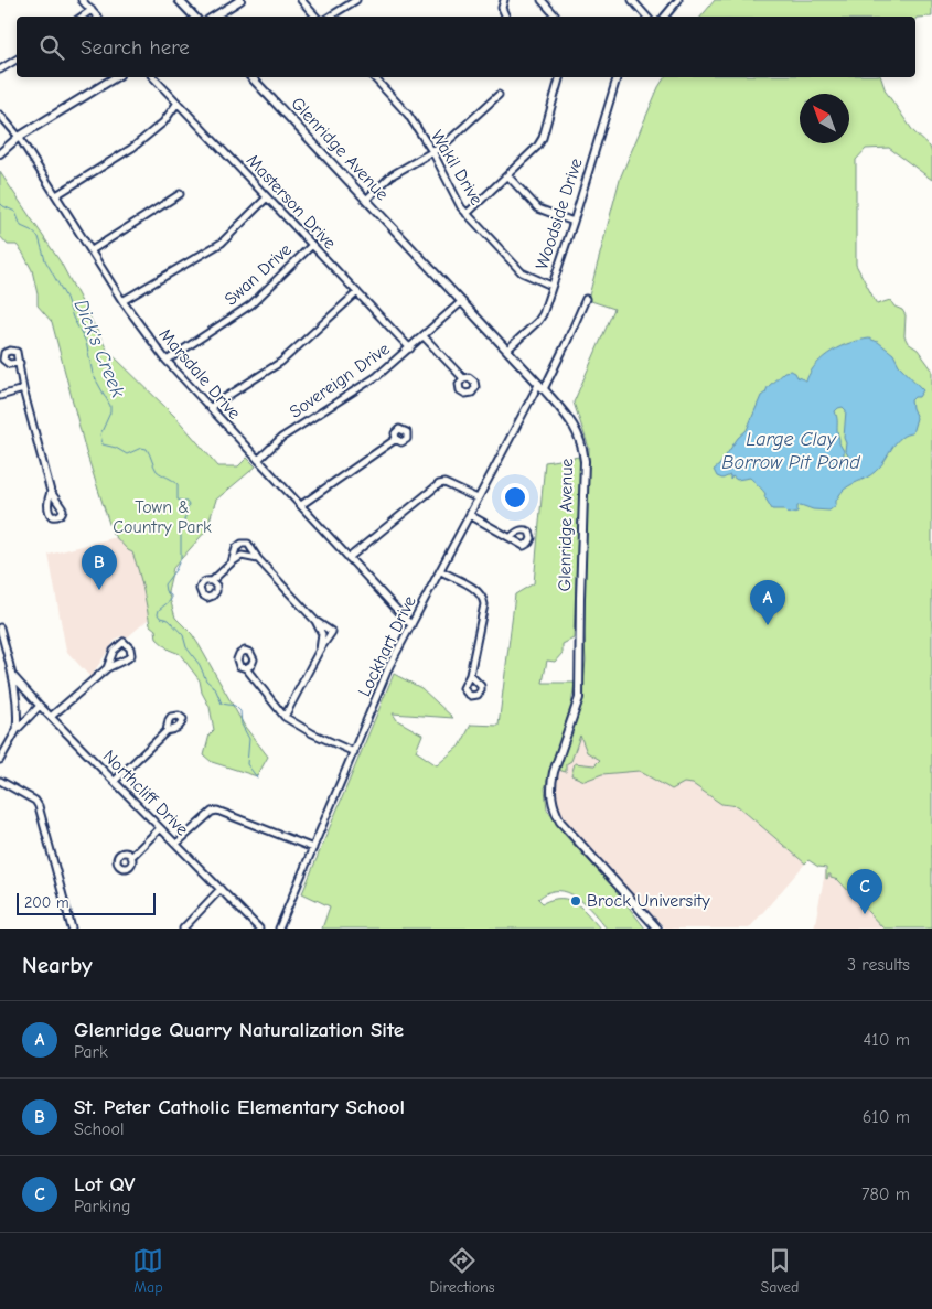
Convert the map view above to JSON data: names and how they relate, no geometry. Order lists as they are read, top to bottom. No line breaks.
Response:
{"streets":{"main road":["Glenridge Avenue"],"street":["Wakil Drive","Masterson Drive","Woodside Drive","Swan Drive","Marsdale Drive","Sovereign Drive","Lockhart Drive","Northcliff Drive"]},"crossings":[["Glenridge Avenue","Woodside Drive"],["Glenridge Avenue","Sovereign Drive"],["Glenridge Avenue","Lockhart Drive"],["Wakil Drive","Woodside Drive"],["Masterson Drive","Swan Drive"],["Masterson Drive","Sovereign Drive"],["Swan Drive","Marsdale Drive"],["Marsdale Drive","Sovereign Drive"],["Marsdale Drive","Lockhart Drive"]],"water":["Dick's Creek","Large Clay Borrow Pit Pond"],"parks":["Town & Country Park"],"places":["Brock University"],"scale_bar":"200 m","north":"top left","page":{"search":"Search here","pins":["B","A","C"],"scale":"200 m","heading":["Nearby","3 results"],"list":[{"mark":"A","name":"Glenridge Quarry Naturalization Site","note":"Park","value":"410 m"},{"mark":"B","name":"St. Peter Catholic Elementary School","note":"School","value":"610 m"},{"mark":"C","name":"Lot QV","note":"Parking","value":"780 m"}],"nav":["Map","Directions","Saved"]}}
